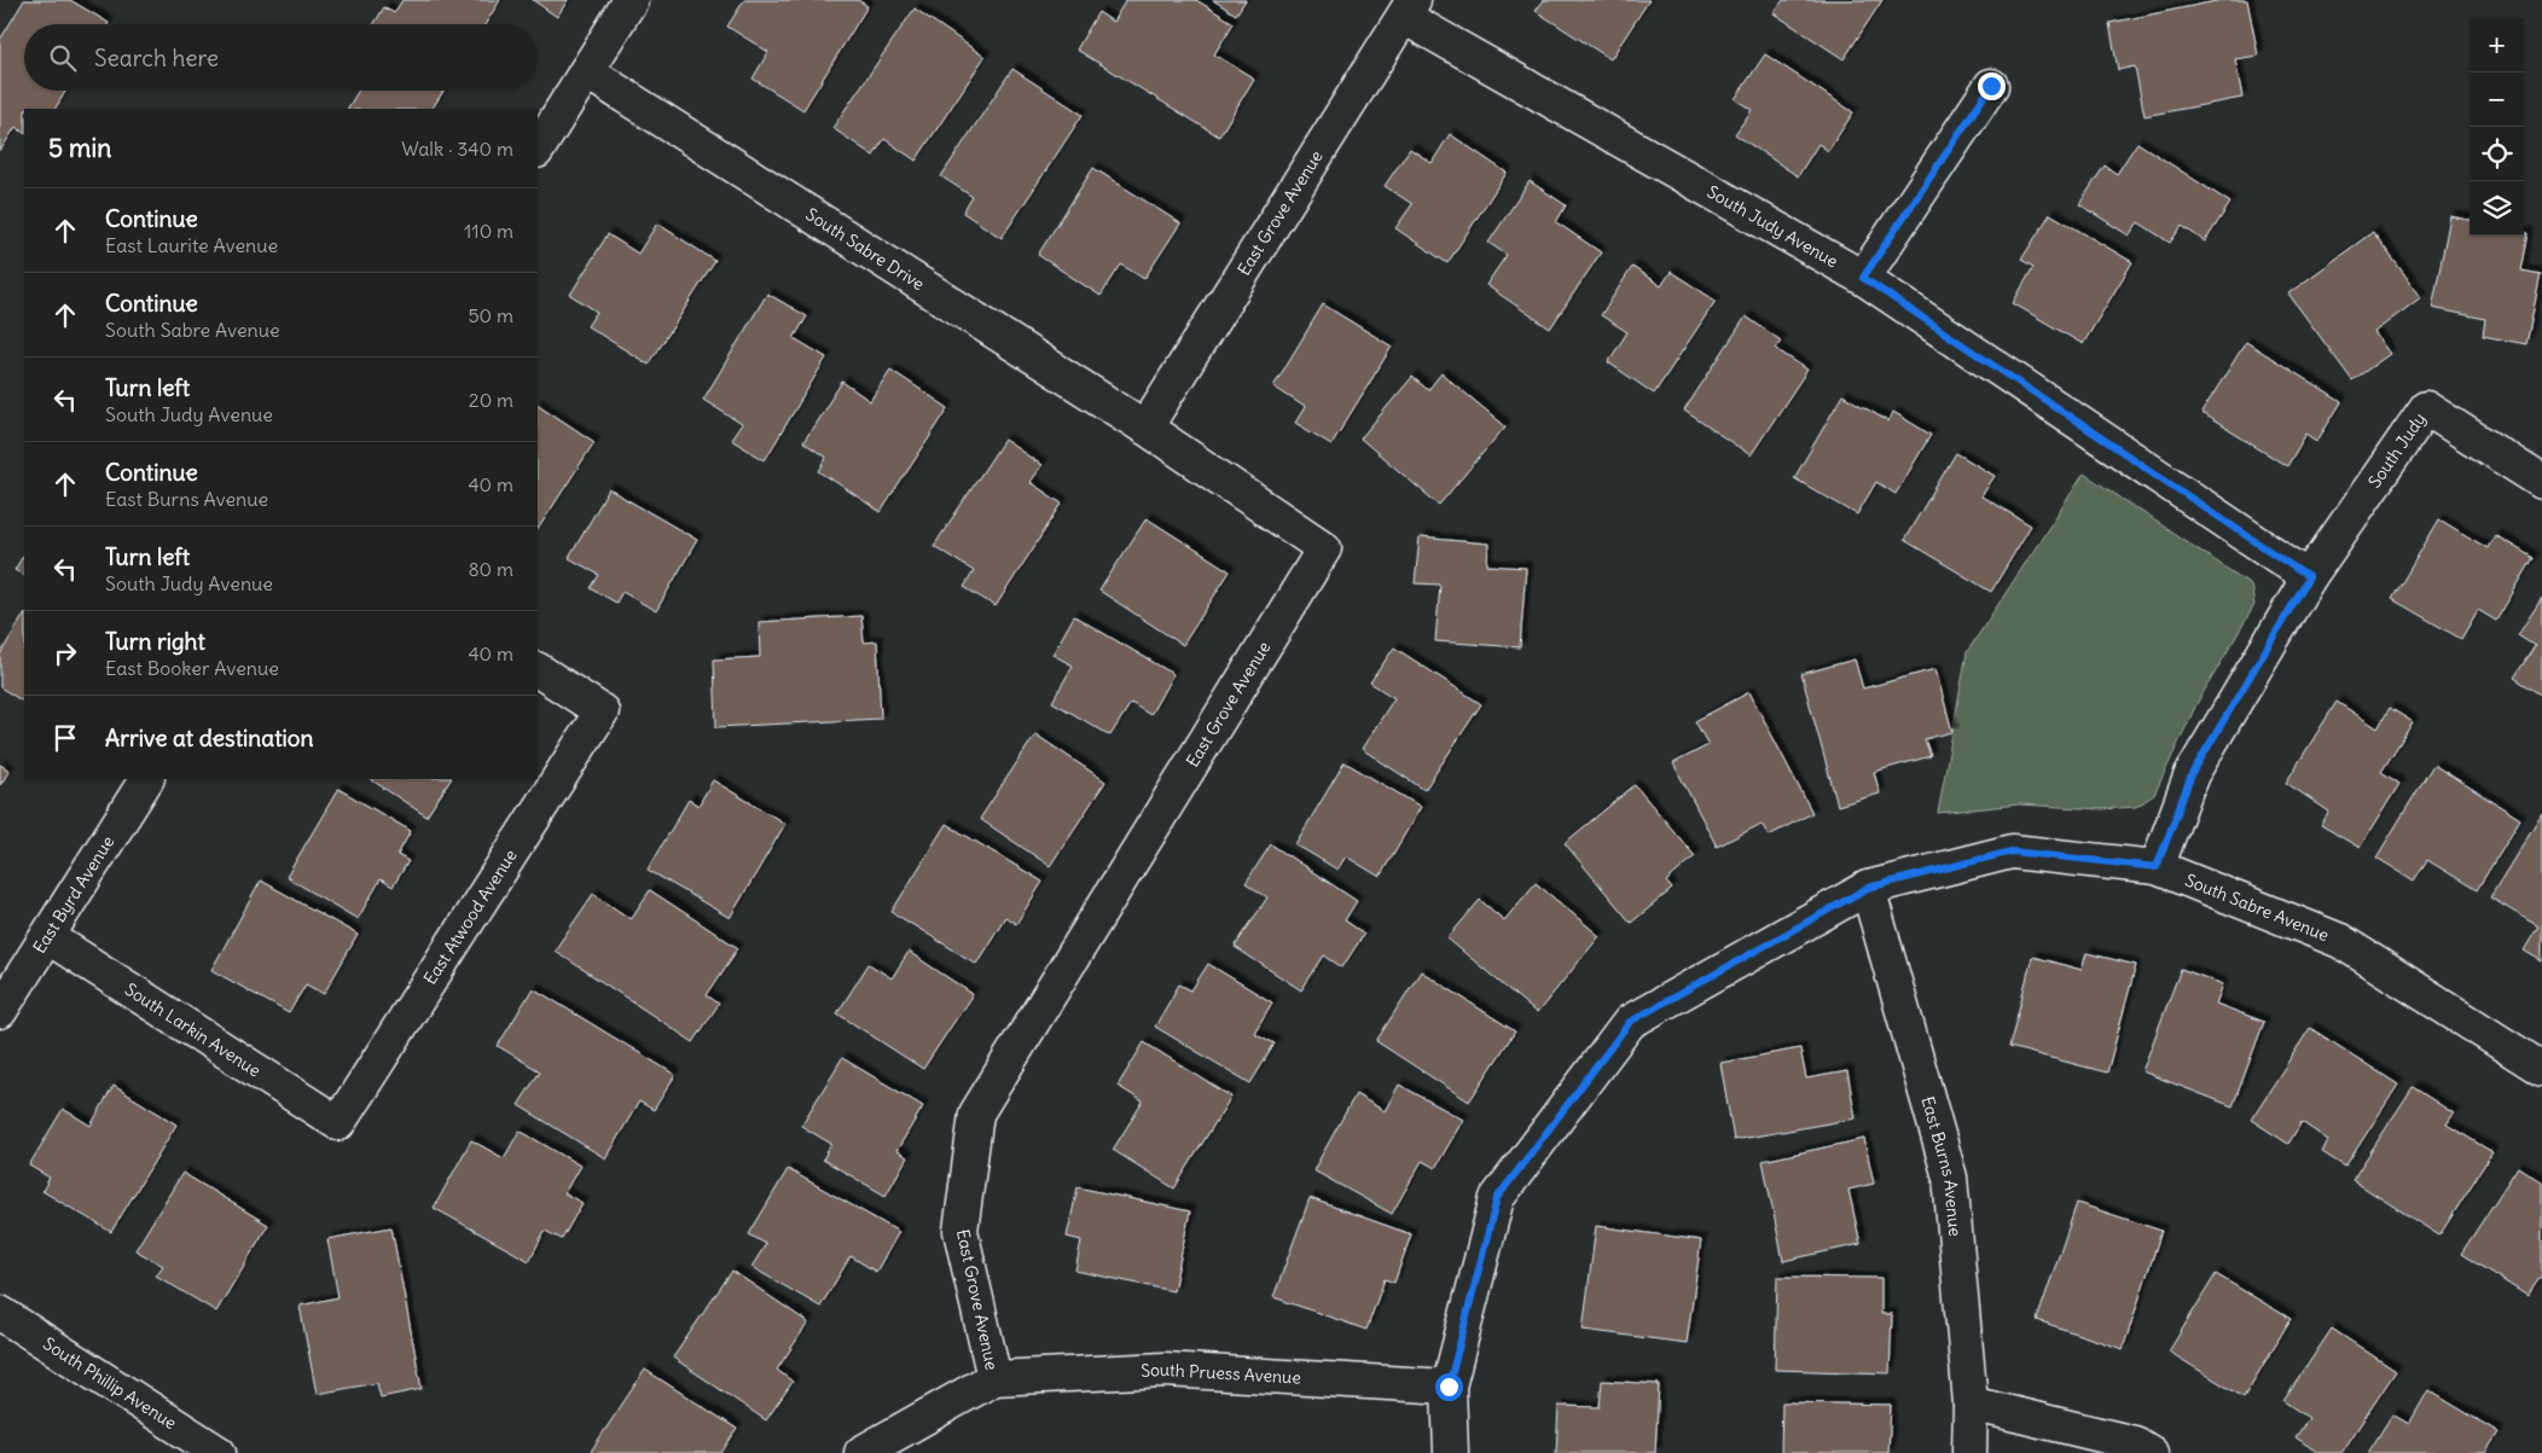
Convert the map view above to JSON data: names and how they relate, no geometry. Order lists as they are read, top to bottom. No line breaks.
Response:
{"streets":{"street":["East Grove Avenue","South Judy Avenue","South Sabre Drive","South Judy","East Byrd Avenue","South Sabre Avenue","East Atwood Avenue","South Larkin Avenue","East Burns Avenue","South Pruess Avenue","South Phillip Avenue"]},"crossings":[["East Grove Avenue","South Judy Avenue"],["East Grove Avenue","South Sabre Drive"],["East Grove Avenue","South Pruess Avenue"],["South Judy Avenue","South Judy"],["East Byrd Avenue","South Larkin Avenue"],["South Sabre Avenue","East Burns Avenue"],["South Sabre Avenue","South Pruess Avenue"],["East Atwood Avenue","South Larkin Avenue"]],"page":{"map_buttons":["+","−"],"search":"Search here","heading":["5 min","Walk · 340 m"],"list":[["Continue","East Laurite Avenue","110 m"],["Continue","South Sabre Avenue","50 m"],["Turn left","South Judy Avenue","20 m"],["Continue","East Burns Avenue","40 m"],["Turn left","South Judy Avenue","80 m"],["Turn right","East Booker Avenue","40 m"],"Arrive at destination"]}}
